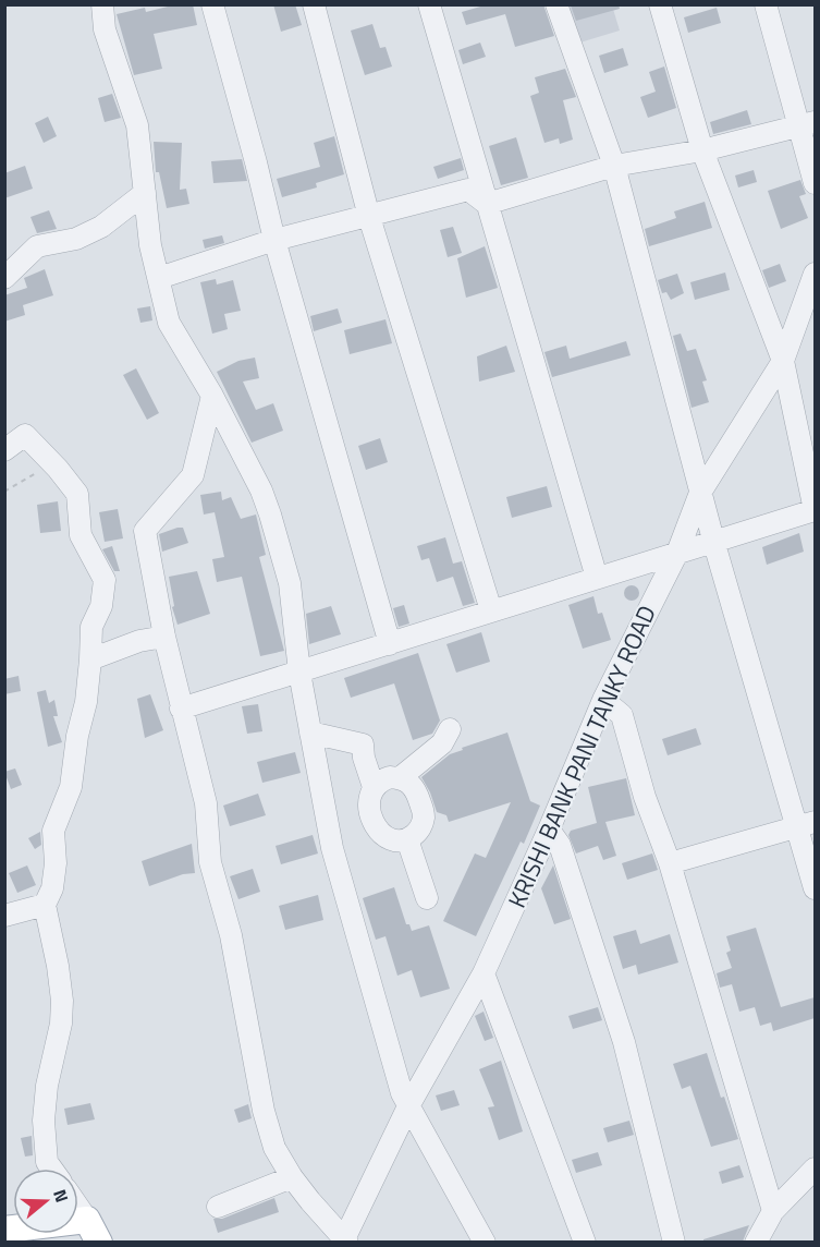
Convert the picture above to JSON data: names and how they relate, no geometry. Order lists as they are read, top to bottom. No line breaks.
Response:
{"streets":{"street":["KRISHI BANK PANI TANKY ROAD"]},"north":"right"}
